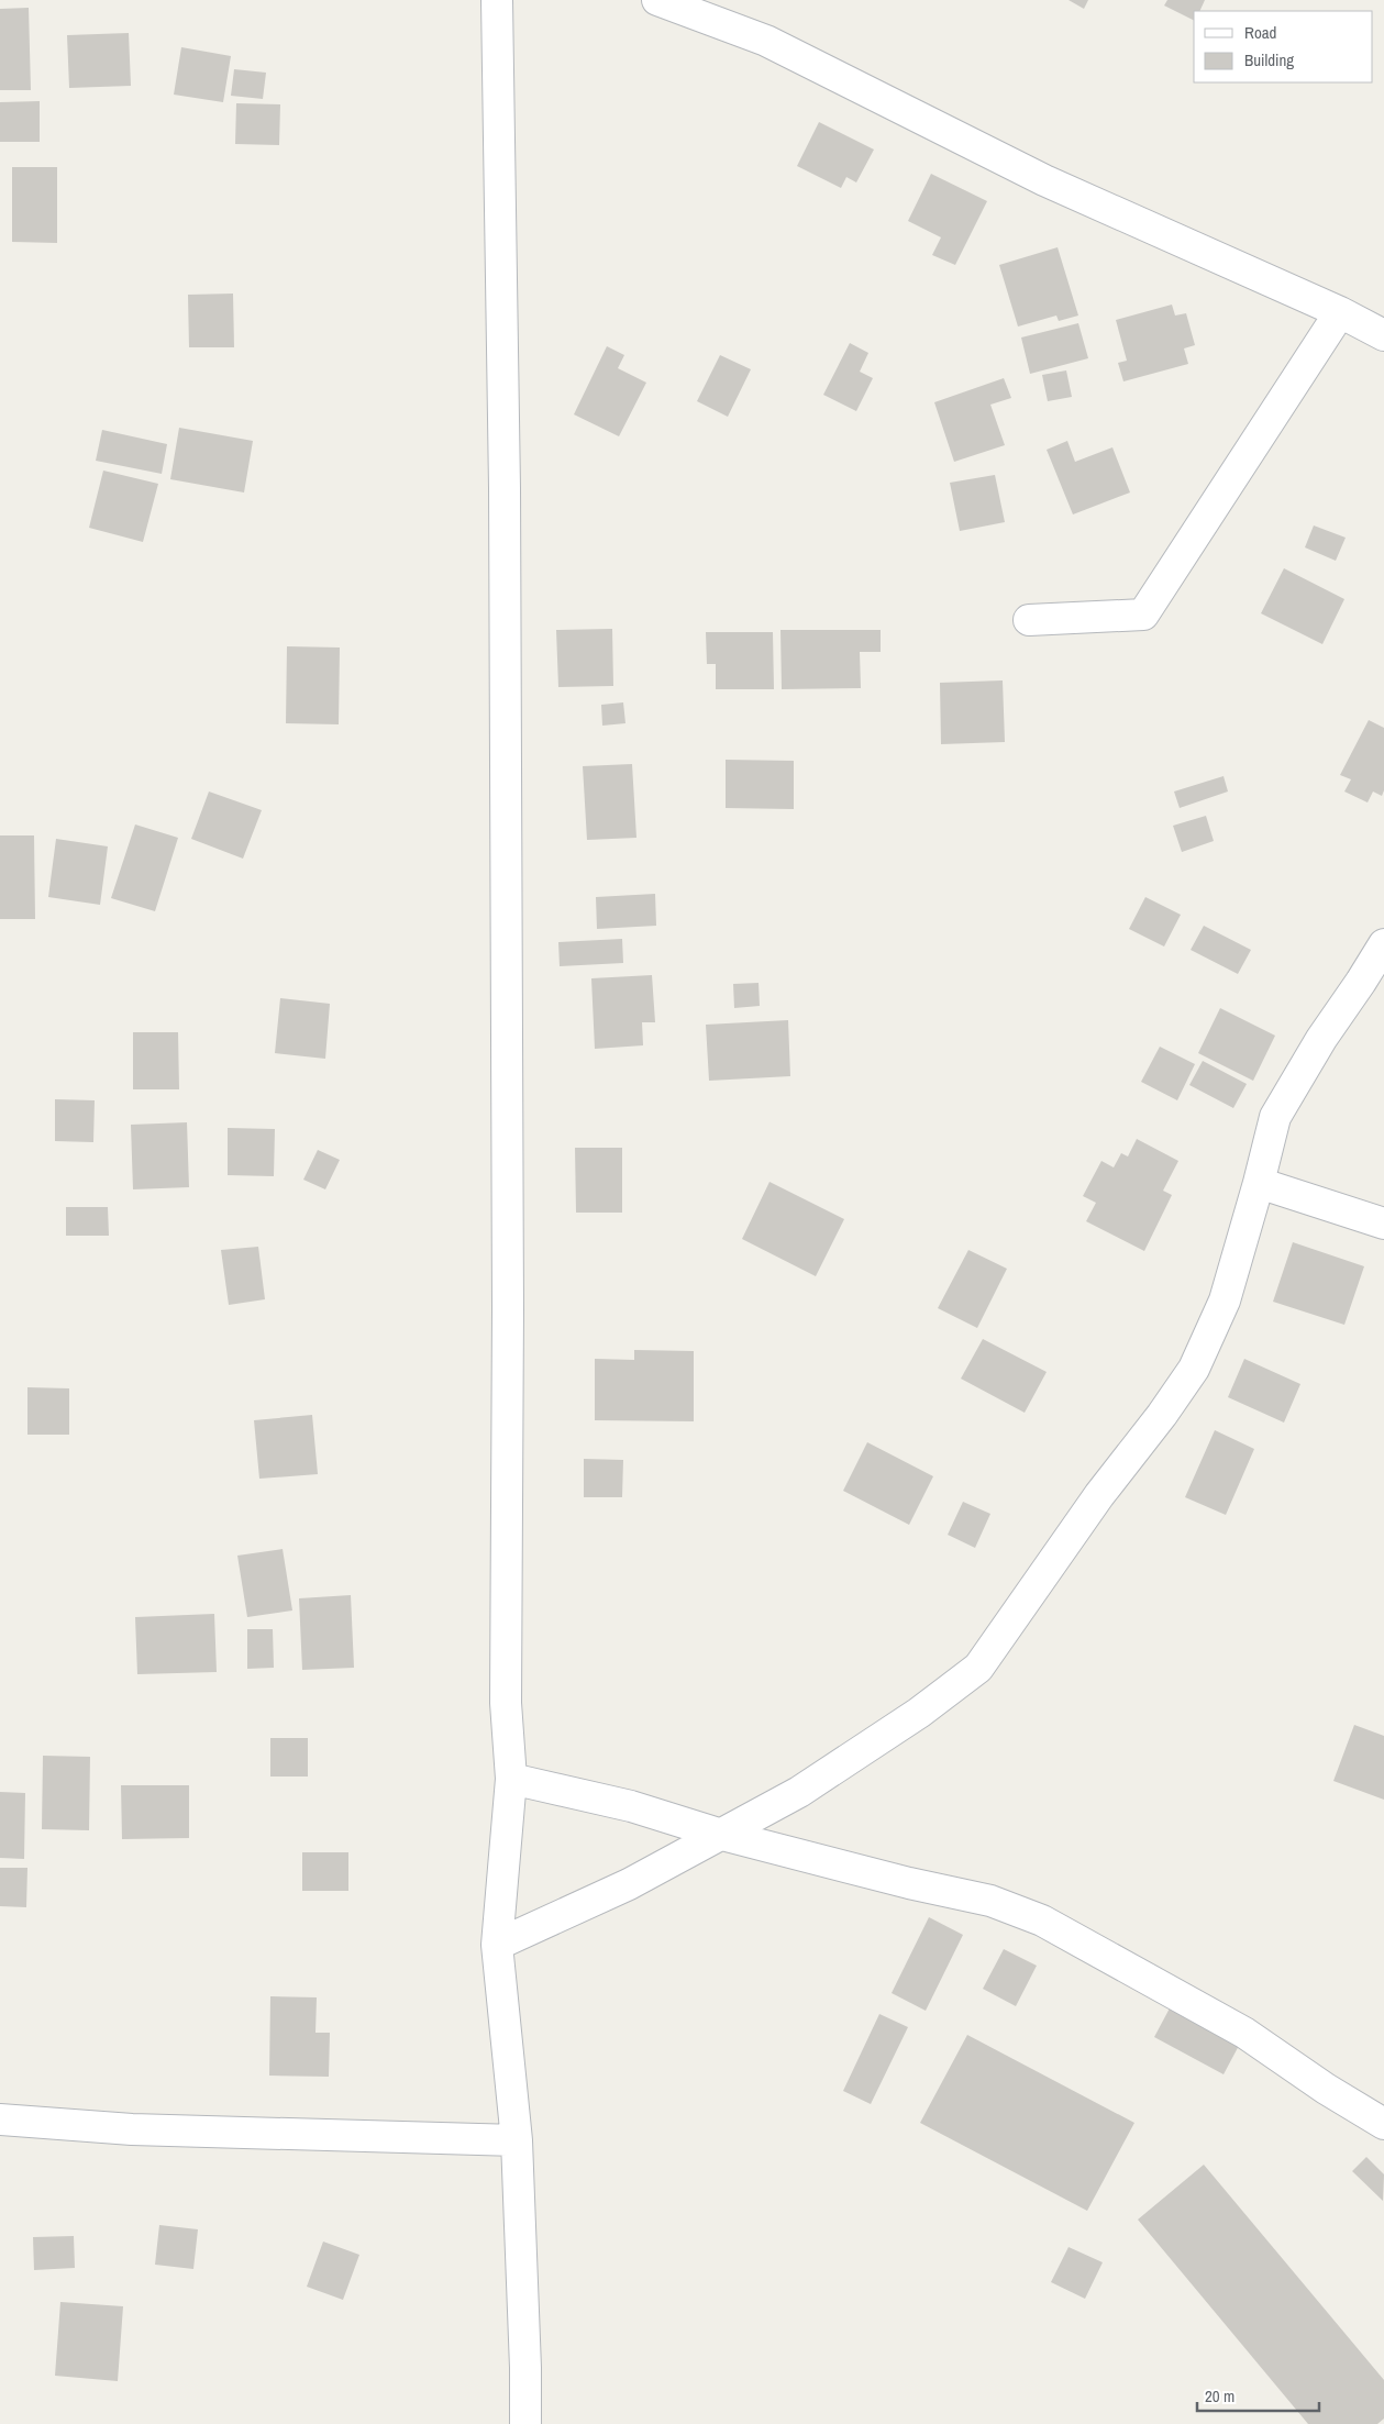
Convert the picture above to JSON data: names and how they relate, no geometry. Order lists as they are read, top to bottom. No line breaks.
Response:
{"legend":["Road","Building"],"scale_bar":"20 m"}
